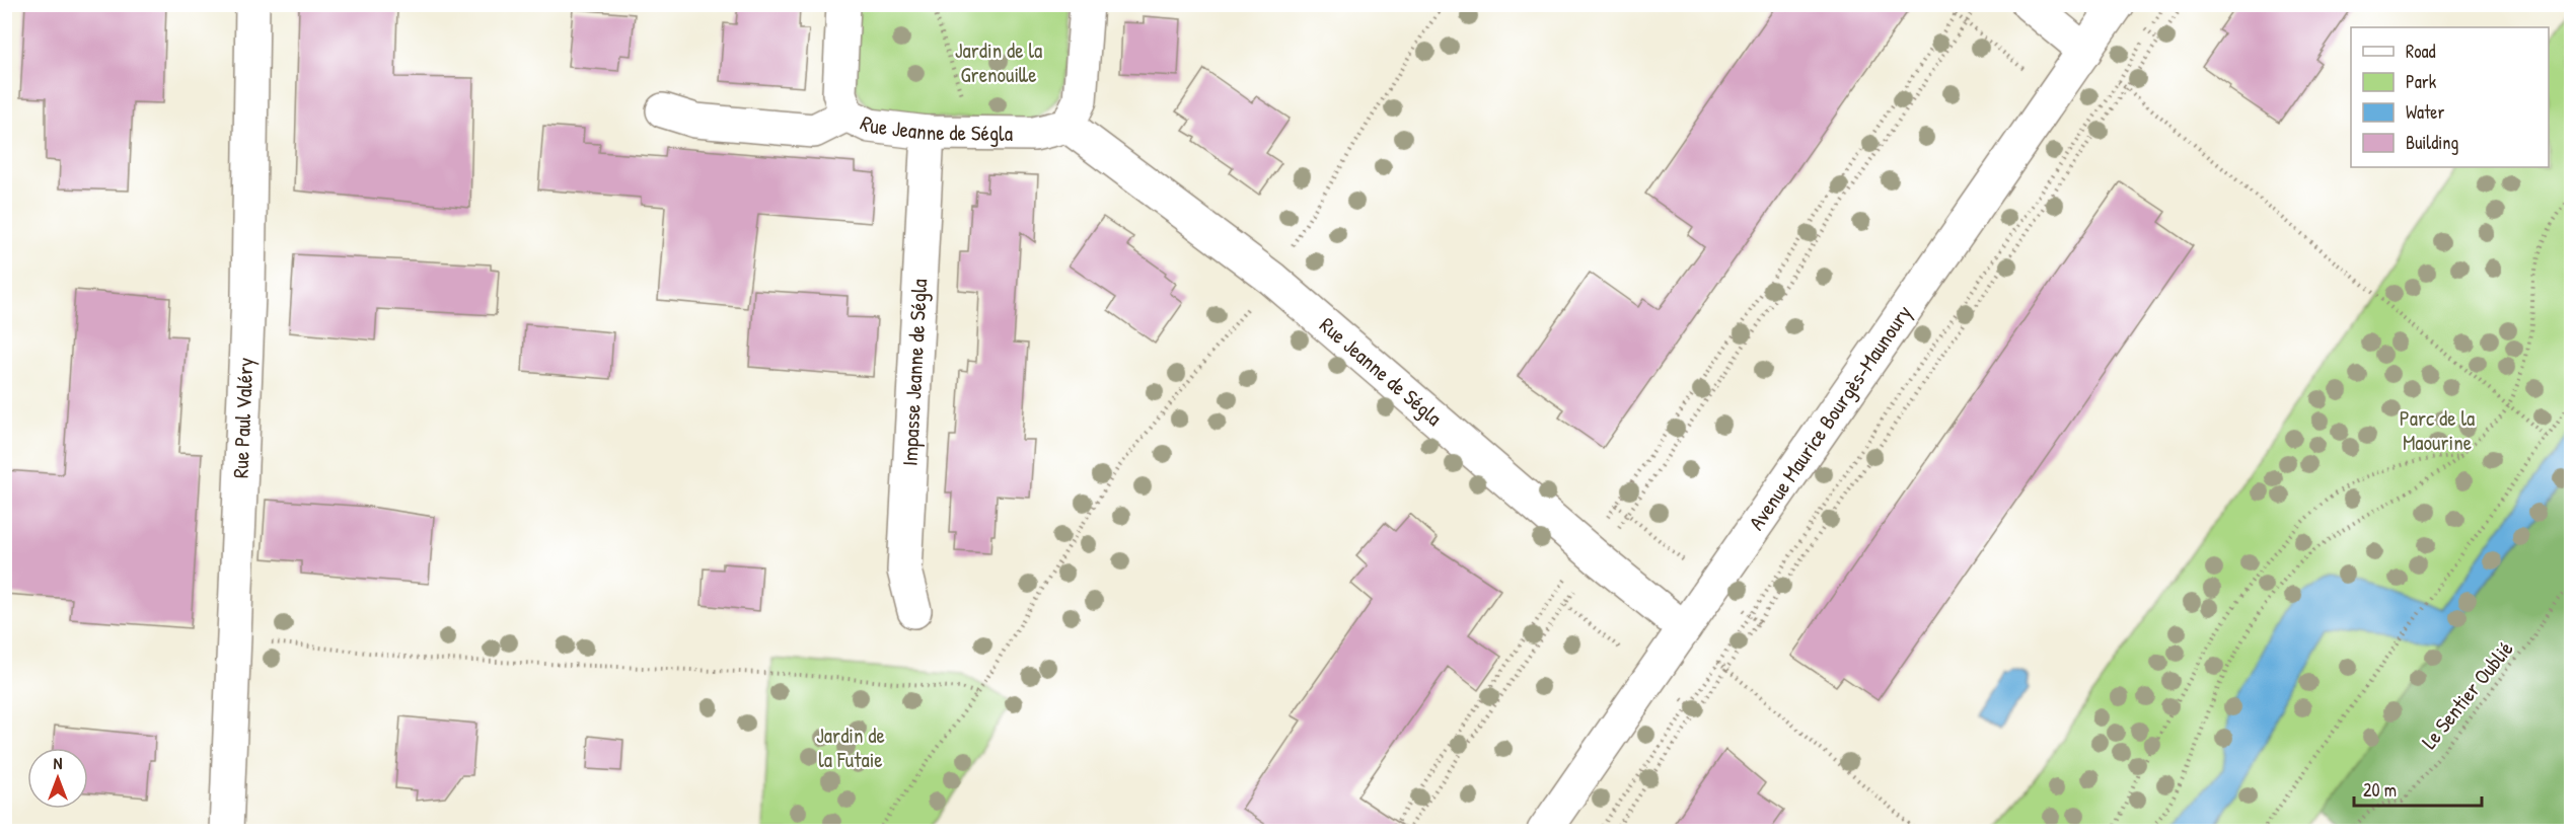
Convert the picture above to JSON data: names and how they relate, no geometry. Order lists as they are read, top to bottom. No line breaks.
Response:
{"streets":{"street":["Rue Jeanne de Ségla","Impasse Jeanne de Ségla","Avenue Maurice Bourgès-Maunoury","Rue Paul Valéry"],"path":["Le Sentier Oublié"]},"crossings":[["Rue Jeanne de Ségla","Impasse Jeanne de Ségla"],["Rue Jeanne de Ségla","Avenue Maurice Bourgès-Maunoury"]],"parks":["Jardin de la Grenouille","Parc de la Maourine","Jardin de la Futaie"],"legend":["Road","Park","Water","Building"],"scale_bar":"20 m","north":"top"}
